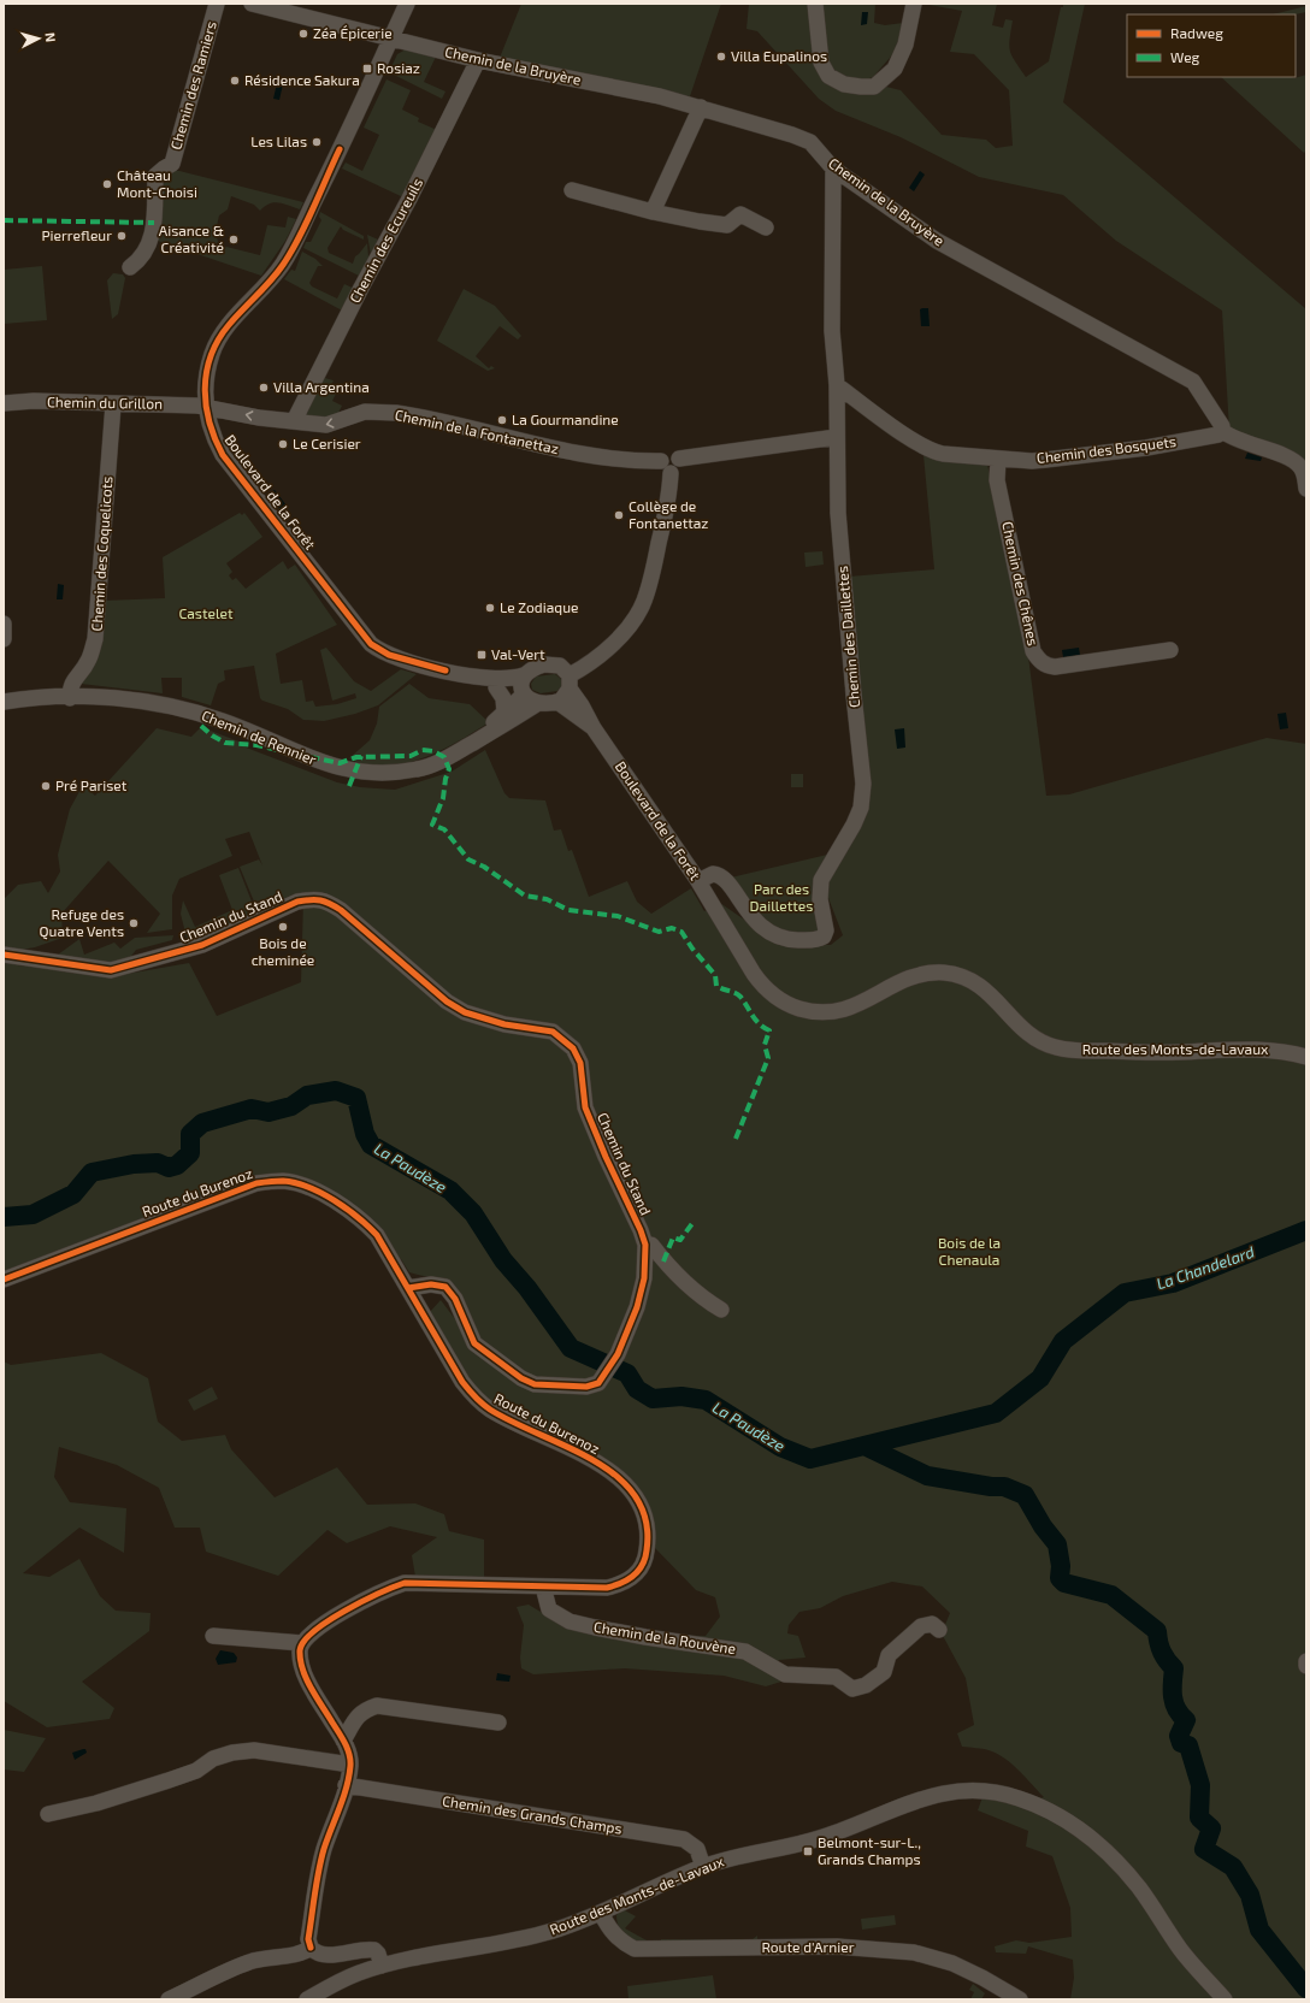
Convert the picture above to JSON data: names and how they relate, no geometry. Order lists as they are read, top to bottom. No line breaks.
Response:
{"streets":{"street":["Chemin de la Bruyère","Chemin des Ramiers","Chemin des Ecureuils","Chemin du Grillon","Chemin de la Fontanettaz","Chemin des Bosquets","Boulevard de la Forêt","Chemin des Coquelicots","Chemin des Chênes","Chemin des Daillettes","Chemin de Rennier","Chemin du Stand","Route des Monts-de-Lavaux","Route du Burenoz","Chemin de la Rouvène","Chemin des Grands Champs","Route d'Arnier"]},"crossings":[["Chemin de la Bruyère","Chemin des Ecureuils"],["Chemin de la Bruyère","Chemin des Bosquets"],["Chemin de la Bruyère","Boulevard de la Forêt"],["Chemin de la Bruyère","Chemin des Daillettes"],["Chemin des Ecureuils","Chemin du Grillon"],["Chemin des Ecureuils","Chemin de la Fontanettaz"],["Chemin du Grillon","Chemin de la Fontanettaz"],["Chemin du Grillon","Boulevard de la Forêt"],["Chemin du Grillon","Chemin des Coquelicots"],["Chemin des Bosquets","Chemin des Chênes"],["Chemin des Bosquets","Chemin des Daillettes"],["Boulevard de la Forêt","Chemin des Daillettes"],["Boulevard de la Forêt","Chemin de Rennier"],["Boulevard de la Forêt","Route des Monts-de-Lavaux"],["Chemin des Coquelicots","Chemin de Rennier"],["Chemin du Stand","Route du Burenoz"],["Route des Monts-de-Lavaux","Chemin des Grands Champs"],["Route des Monts-de-Lavaux","Route d'Arnier"],["Route du Burenoz","Chemin de la Rouvène"]],"one_way":["Chemin de la Fontanettaz"],"water":["La Paudèze","La Chandelard"],"parks":["Castelet","Parc des Daillettes","Bois de la Chenaula"],"places":{"other":["Zéa Épicerie","Villa Eupalinos","Résidence Sakura","Les Lilas","Château Mont-Choisi","Pierrefleur","Aisance & Créativité","Villa Argentina","La Gourmandine","Le Cerisier","Collège de Fontanettaz","Le Zodiaque","Pré Pariset","Refuge des Quatre Vents","Bois de cheminée"],"transit":["Rosiaz","Val-Vert","Belmont-sur-L., Grands Champs"]},"legend":["Radweg","Weg"],"north":"right"}
